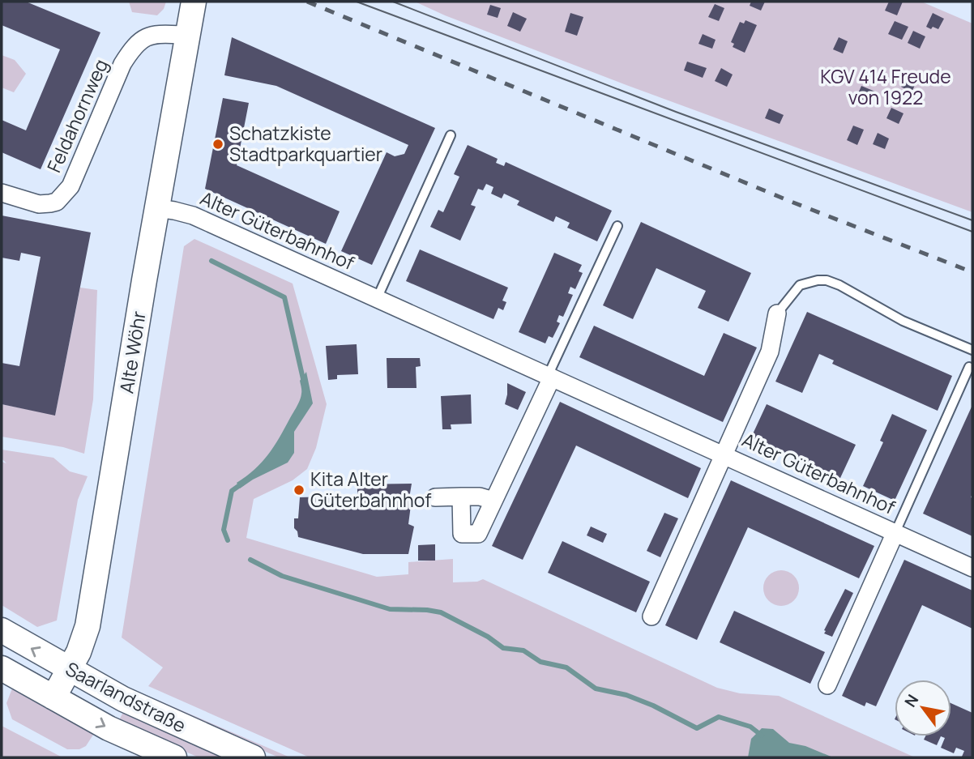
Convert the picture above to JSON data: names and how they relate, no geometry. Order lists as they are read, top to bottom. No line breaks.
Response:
{"streets":{"street":["Feldahornweg","Alter Güterbahnhof","Alte Wöhr","Saarlandstraße"]},"crossings":[["Feldahornweg","Alte Wöhr"],["Alter Güterbahnhof","Alte Wöhr"],["Alte Wöhr","Saarlandstraße"]],"parks":["KGV 414 Freude von 1922"],"places":["Schatzkiste Stadtparkquartier","Kita Alter Güterbahnhof"],"north":"top left"}
